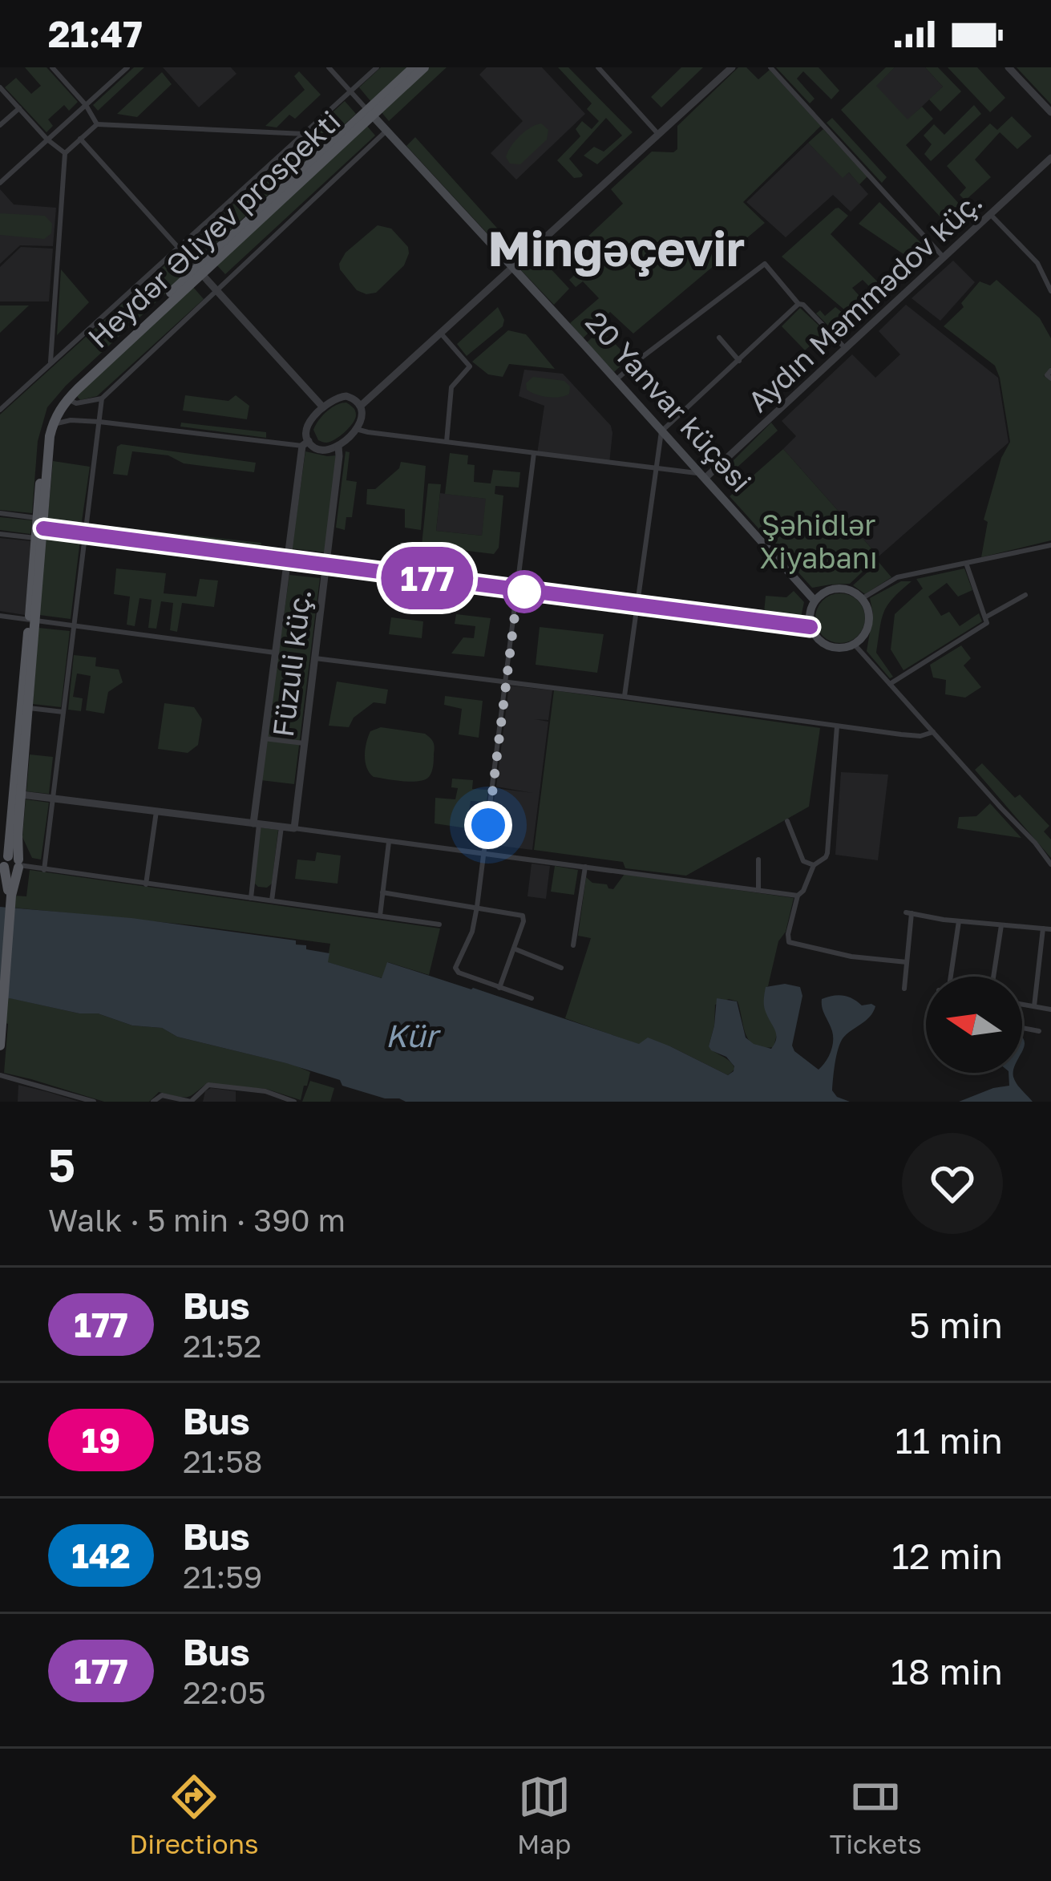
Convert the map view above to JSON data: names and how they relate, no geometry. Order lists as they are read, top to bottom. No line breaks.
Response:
{"streets":{"main road":["Heydər Əliyev prospekti","20 Yanvar küçəsi"],"street":["Aydın Məmmədov küç.","Füzuli küç."]},"crossings":[["Heydər Əliyev prospekti","20 Yanvar küçəsi"],["Aydın Məmmədov küç.","20 Yanvar küçəsi"]],"districts":["Mingəçevir"],"water":["Kür"],"parks":["Şəhidlər Xiyabanı"],"lines":["bus line 177"],"north":"left","page":{"status":"21:47","on_map":"177","heading":["5","Walk · 5 min · 390 m"],"list":[{"mark":"177","name":"Bus","note":"21:52","value":"5 min"},{"mark":"19","name":"Bus","note":"21:58","value":"11 min"},{"mark":"142","name":"Bus","note":"21:59","value":"12 min"},{"mark":"177","name":"Bus","note":"22:05","value":"18 min"}],"tabs":["Directions","Map","Tickets"]}}
